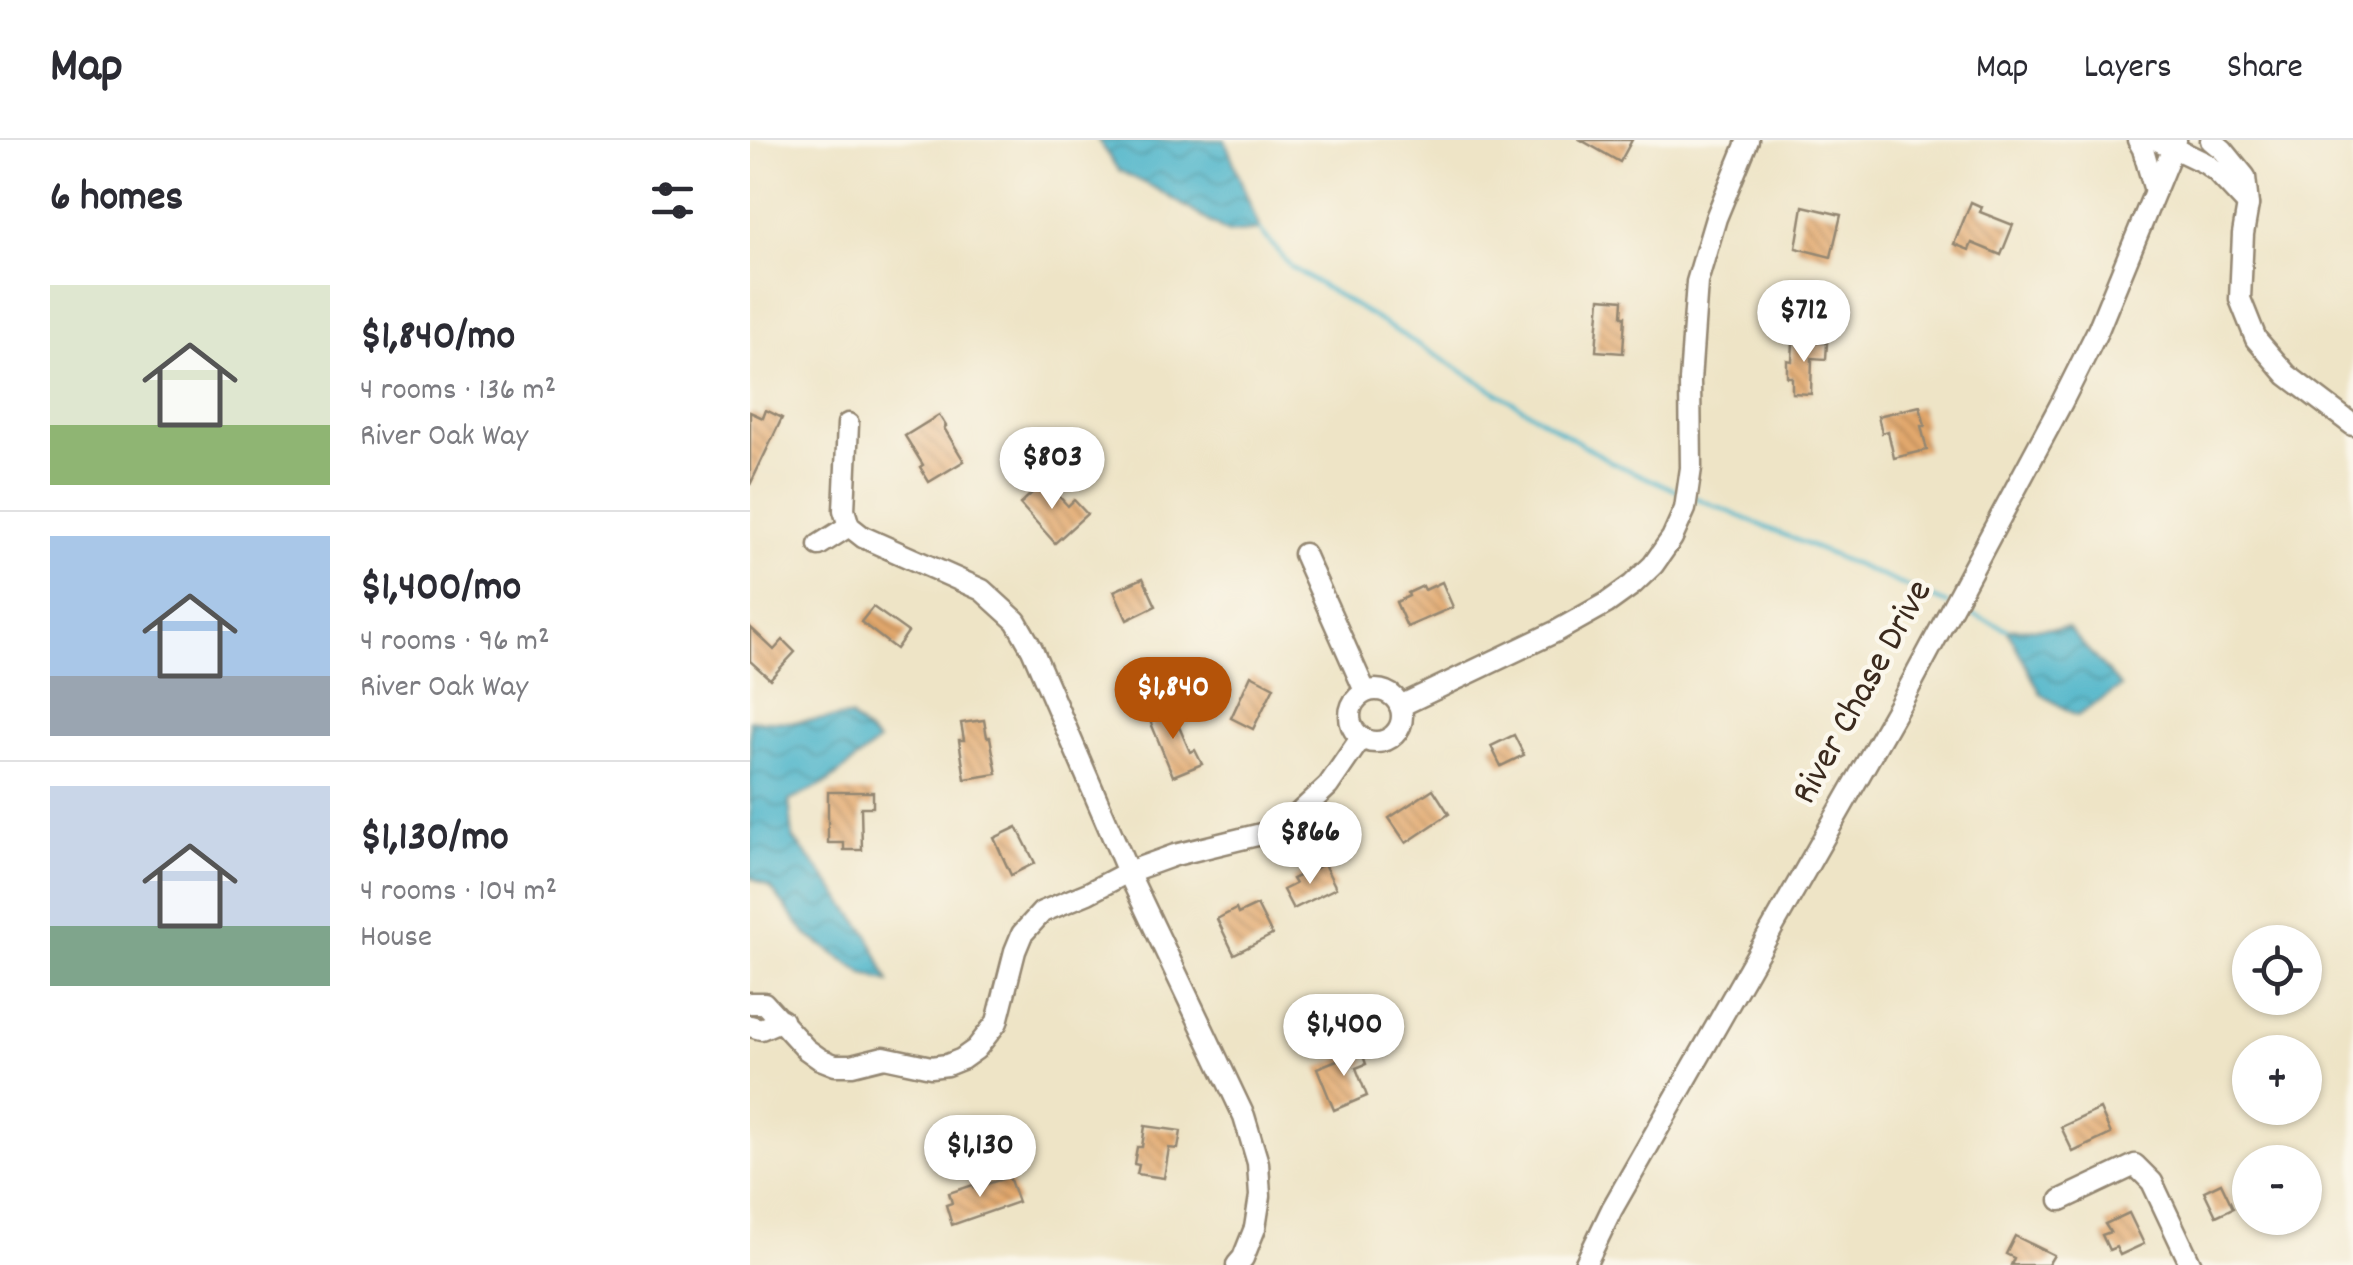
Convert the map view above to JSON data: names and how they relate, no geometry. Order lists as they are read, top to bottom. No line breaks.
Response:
{"streets":{"street":["River Chase Drive"]},"page":{"header":"Map","nav":["Map","Layers","Share"],"heading":"6 homes","list":[{"name":"$1,840/mo","note":"4 rooms · 136 m² · River Oak Way"},{"name":"$1,400/mo","note":"4 rooms · 96 m² · River Oak Way"},{"name":"$1,130/mo","note":"4 rooms · 104 m² · House"}],"price":["$712","$803","$1,840","$866","$1,400","$1,130"],"map_buttons":["+","−"]}}
